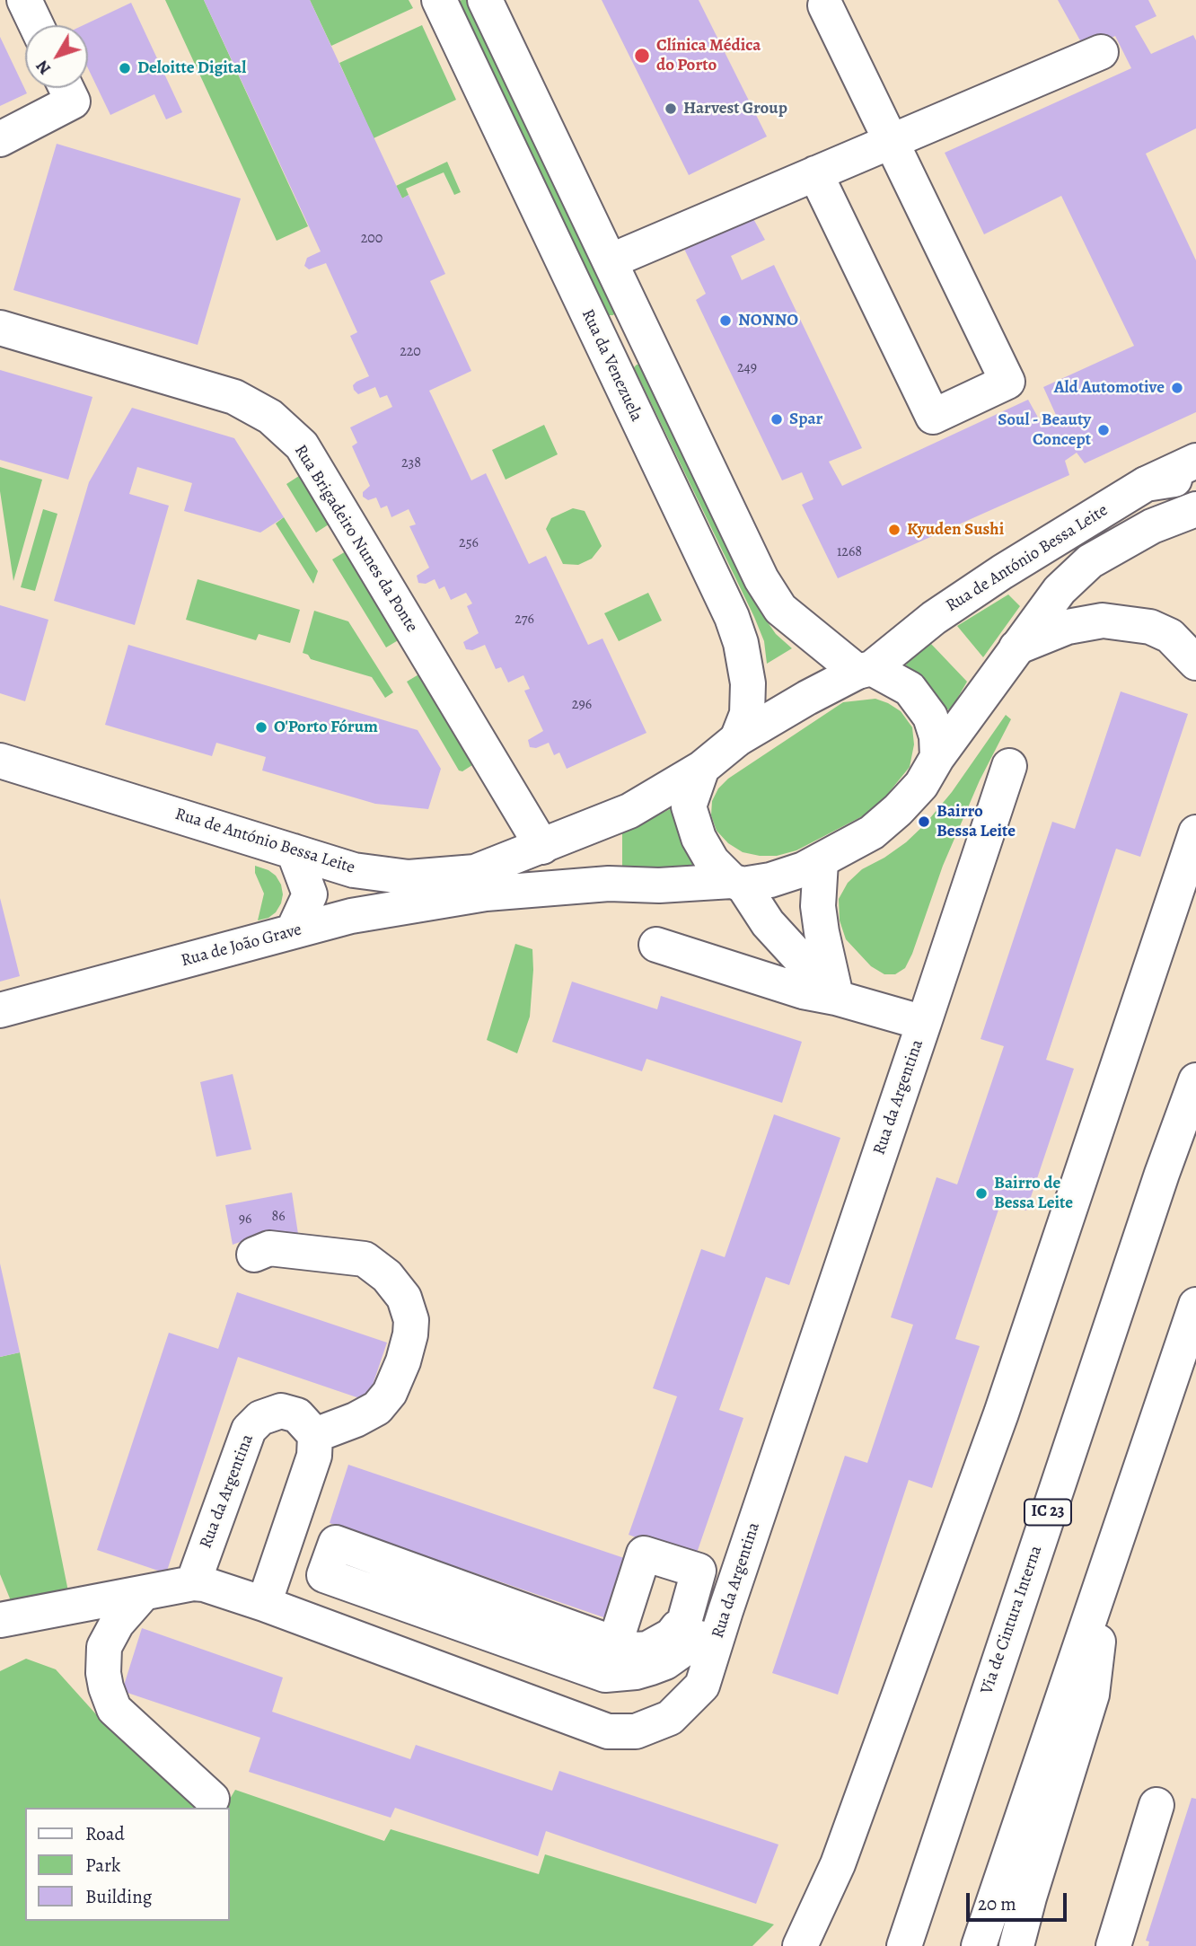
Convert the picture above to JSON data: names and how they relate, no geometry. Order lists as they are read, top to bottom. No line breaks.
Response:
{"streets":{"main road":["Rua da Venezuela","Rua Brigadeiro Nunes da Ponte","Rua de António Bessa Leite","Rua de João Grave","Rua da Argentina","IC 23","Via de Cintura Interna"]},"crossings":[["Rua da Venezuela","Rua de António Bessa Leite"],["Rua Brigadeiro Nunes da Ponte","Rua de António Bessa Leite"],["Rua de António Bessa Leite","Rua de João Grave"]],"places":["Clínica Médica do Porto","Deloitte Digital","Harvest Group","NONNO","Ald Automotive","Spar","Soul - Beauty Concept","Kyuden Sushi","O'Porto Fórum","Bairro Bessa Leite","Bairro de Bessa Leite"],"house_numbers":["200","220","249","238","256","1268","276","296","86","96"],"legend":["Road","Park","Building"],"scale_bar":"20 m","north":"bottom left"}
